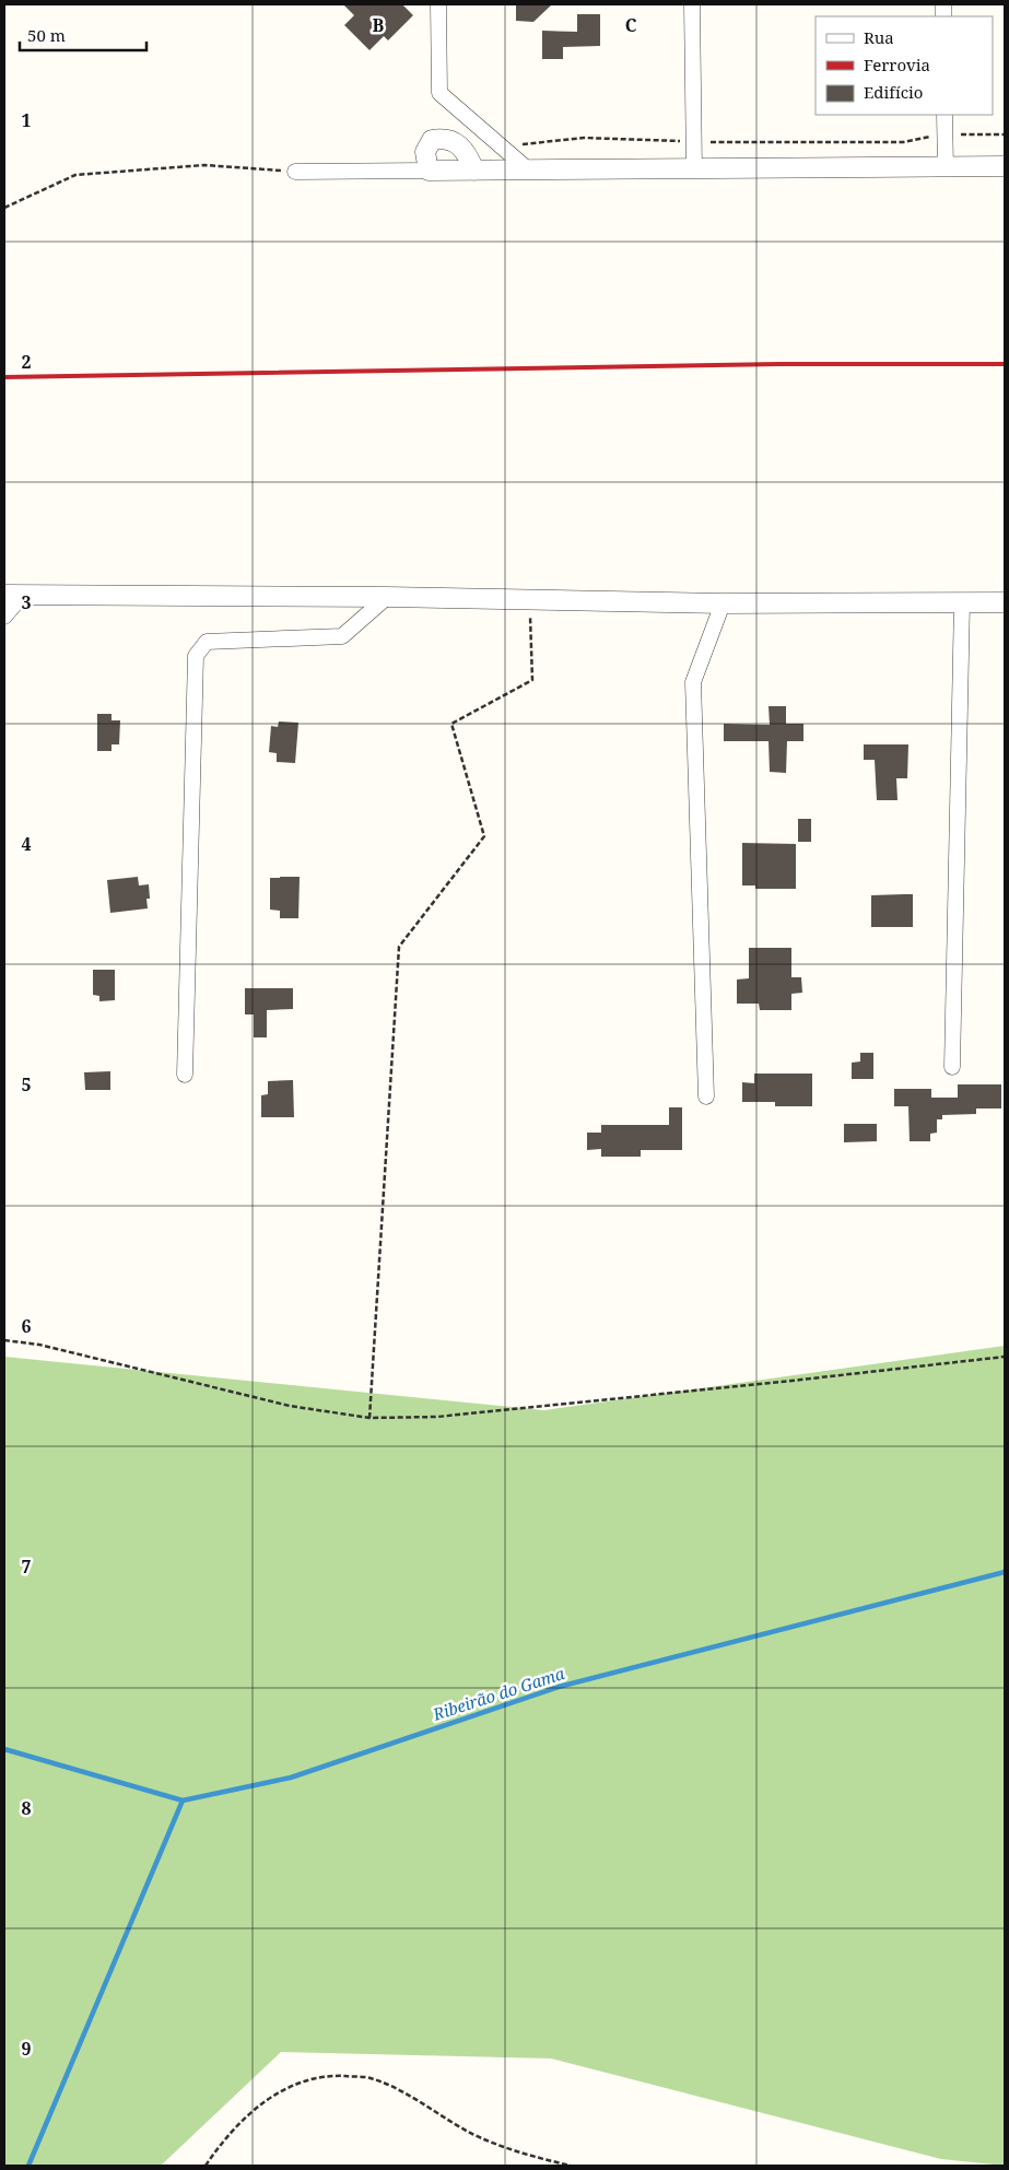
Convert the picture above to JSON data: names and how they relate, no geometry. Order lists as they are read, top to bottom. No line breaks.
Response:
{"water":["Ribeirão do Gama"],"legend":["Rua","Ferrovia","Edifício"],"scale_bar":"50 m","grid":{"columns":["B","C"],"rows":["1","2","3","4","5","6","7","8","9"]}}
